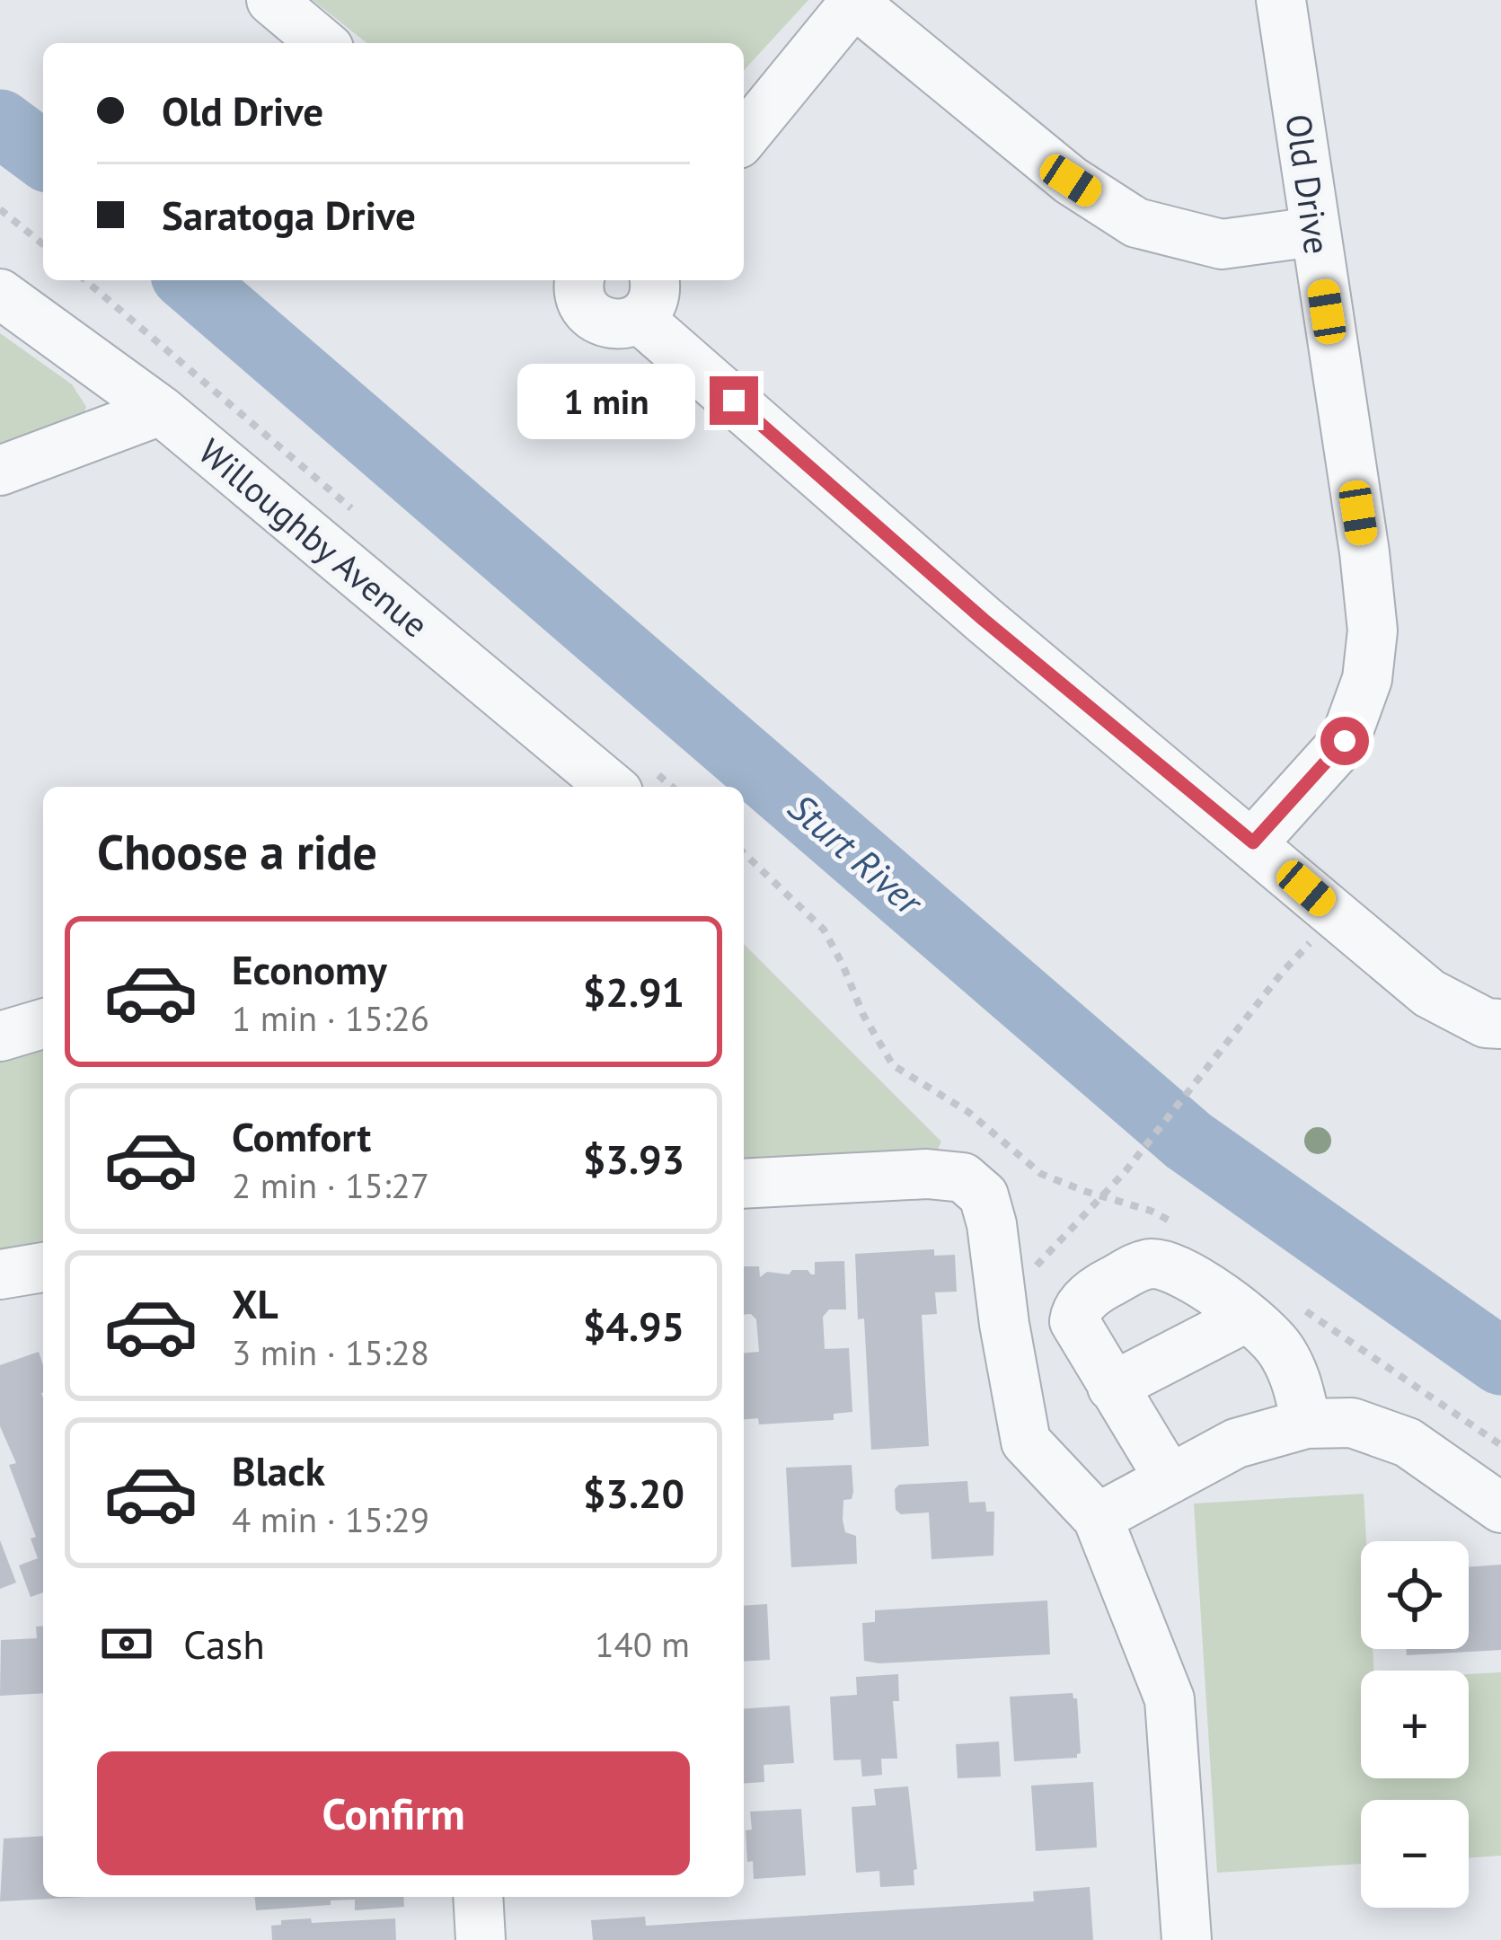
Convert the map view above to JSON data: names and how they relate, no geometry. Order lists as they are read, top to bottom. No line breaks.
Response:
{"streets":{"street":["Old Drive","Willoughby Avenue"]},"water":["Sturt River"],"page":{"banner":["Old Drive","Saratoga Drive"],"bubble":"1 min","heading":"Choose a ride","list":[{"name":"Economy","note":"1 min · 15:26","value":"$2.91"},{"name":"Comfort","note":"2 min · 15:27","value":"$3.93"},{"name":"XL","note":"3 min · 15:28","value":"$4.95"},{"name":"Black","note":"4 min · 15:29","value":"$3.20"}],"map_buttons":["+","−"],"pay":["Cash","140 m"],"buttons":"Confirm"}}
